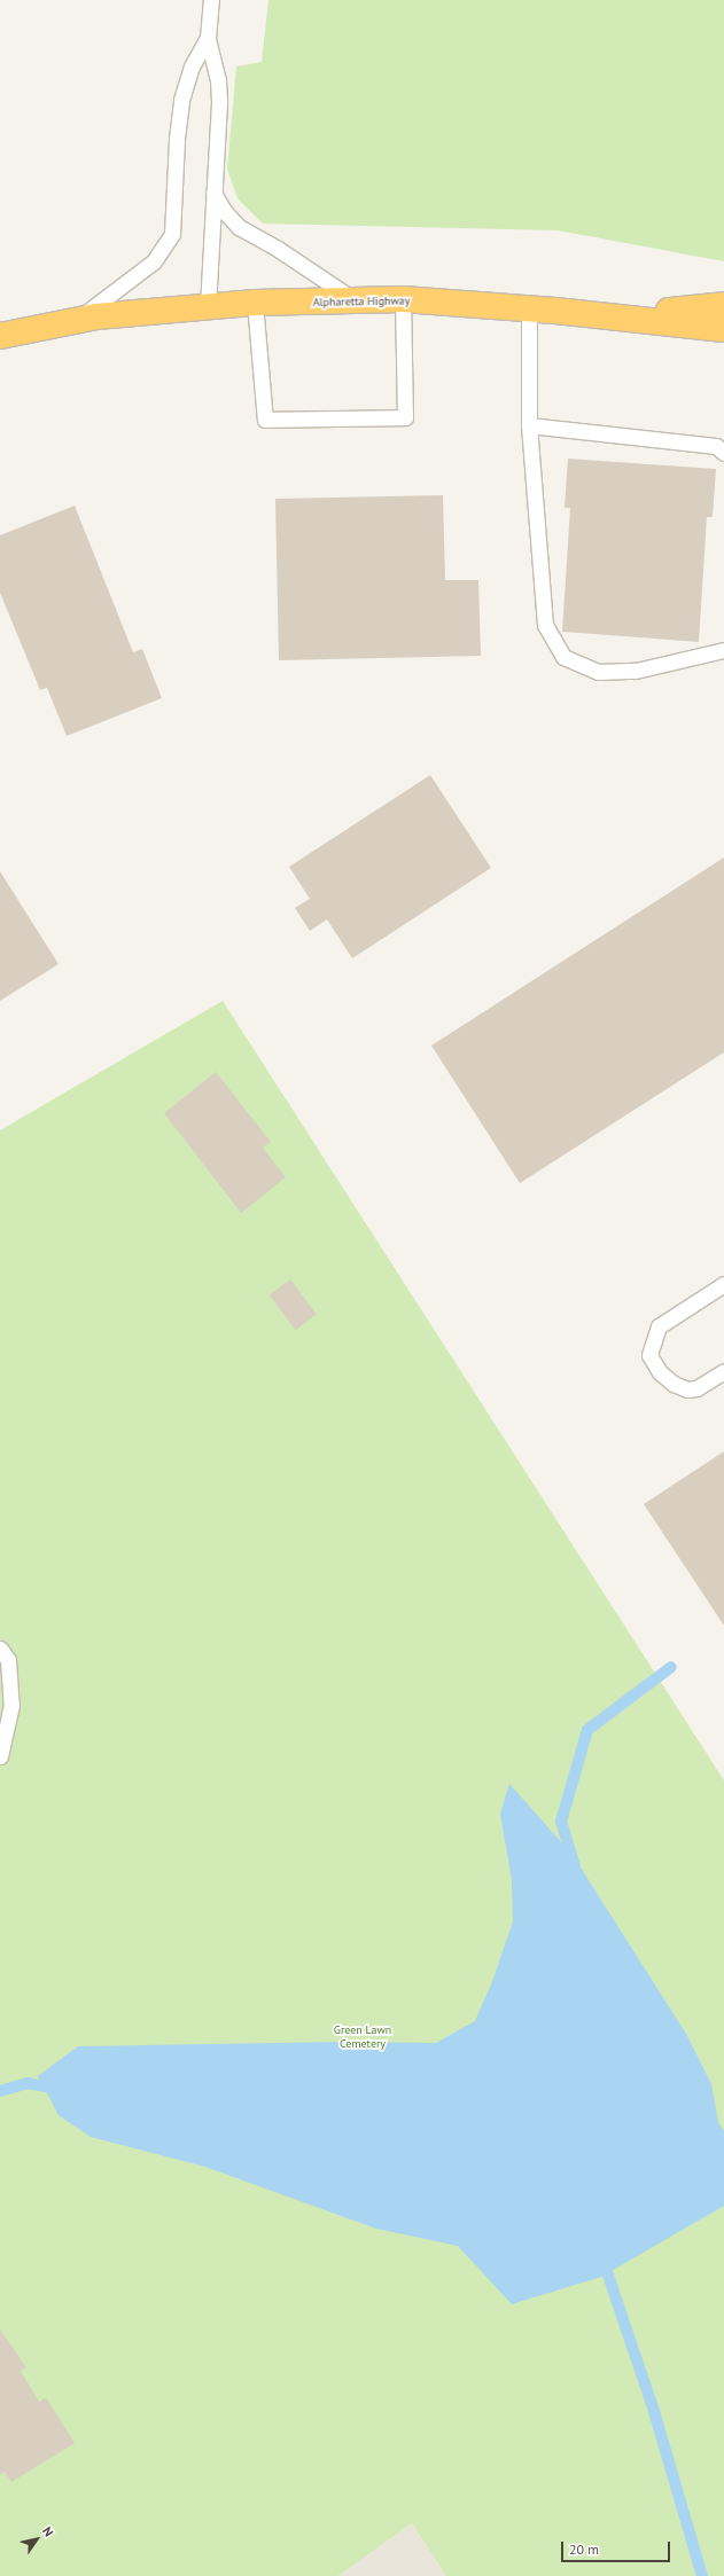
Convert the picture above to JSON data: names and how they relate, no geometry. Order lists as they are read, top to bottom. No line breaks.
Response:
{"streets":{"highway":["Alpharetta Highway"]},"parks":["Green Lawn Cemetery"],"scale_bar":"20 m","north":"top right"}
